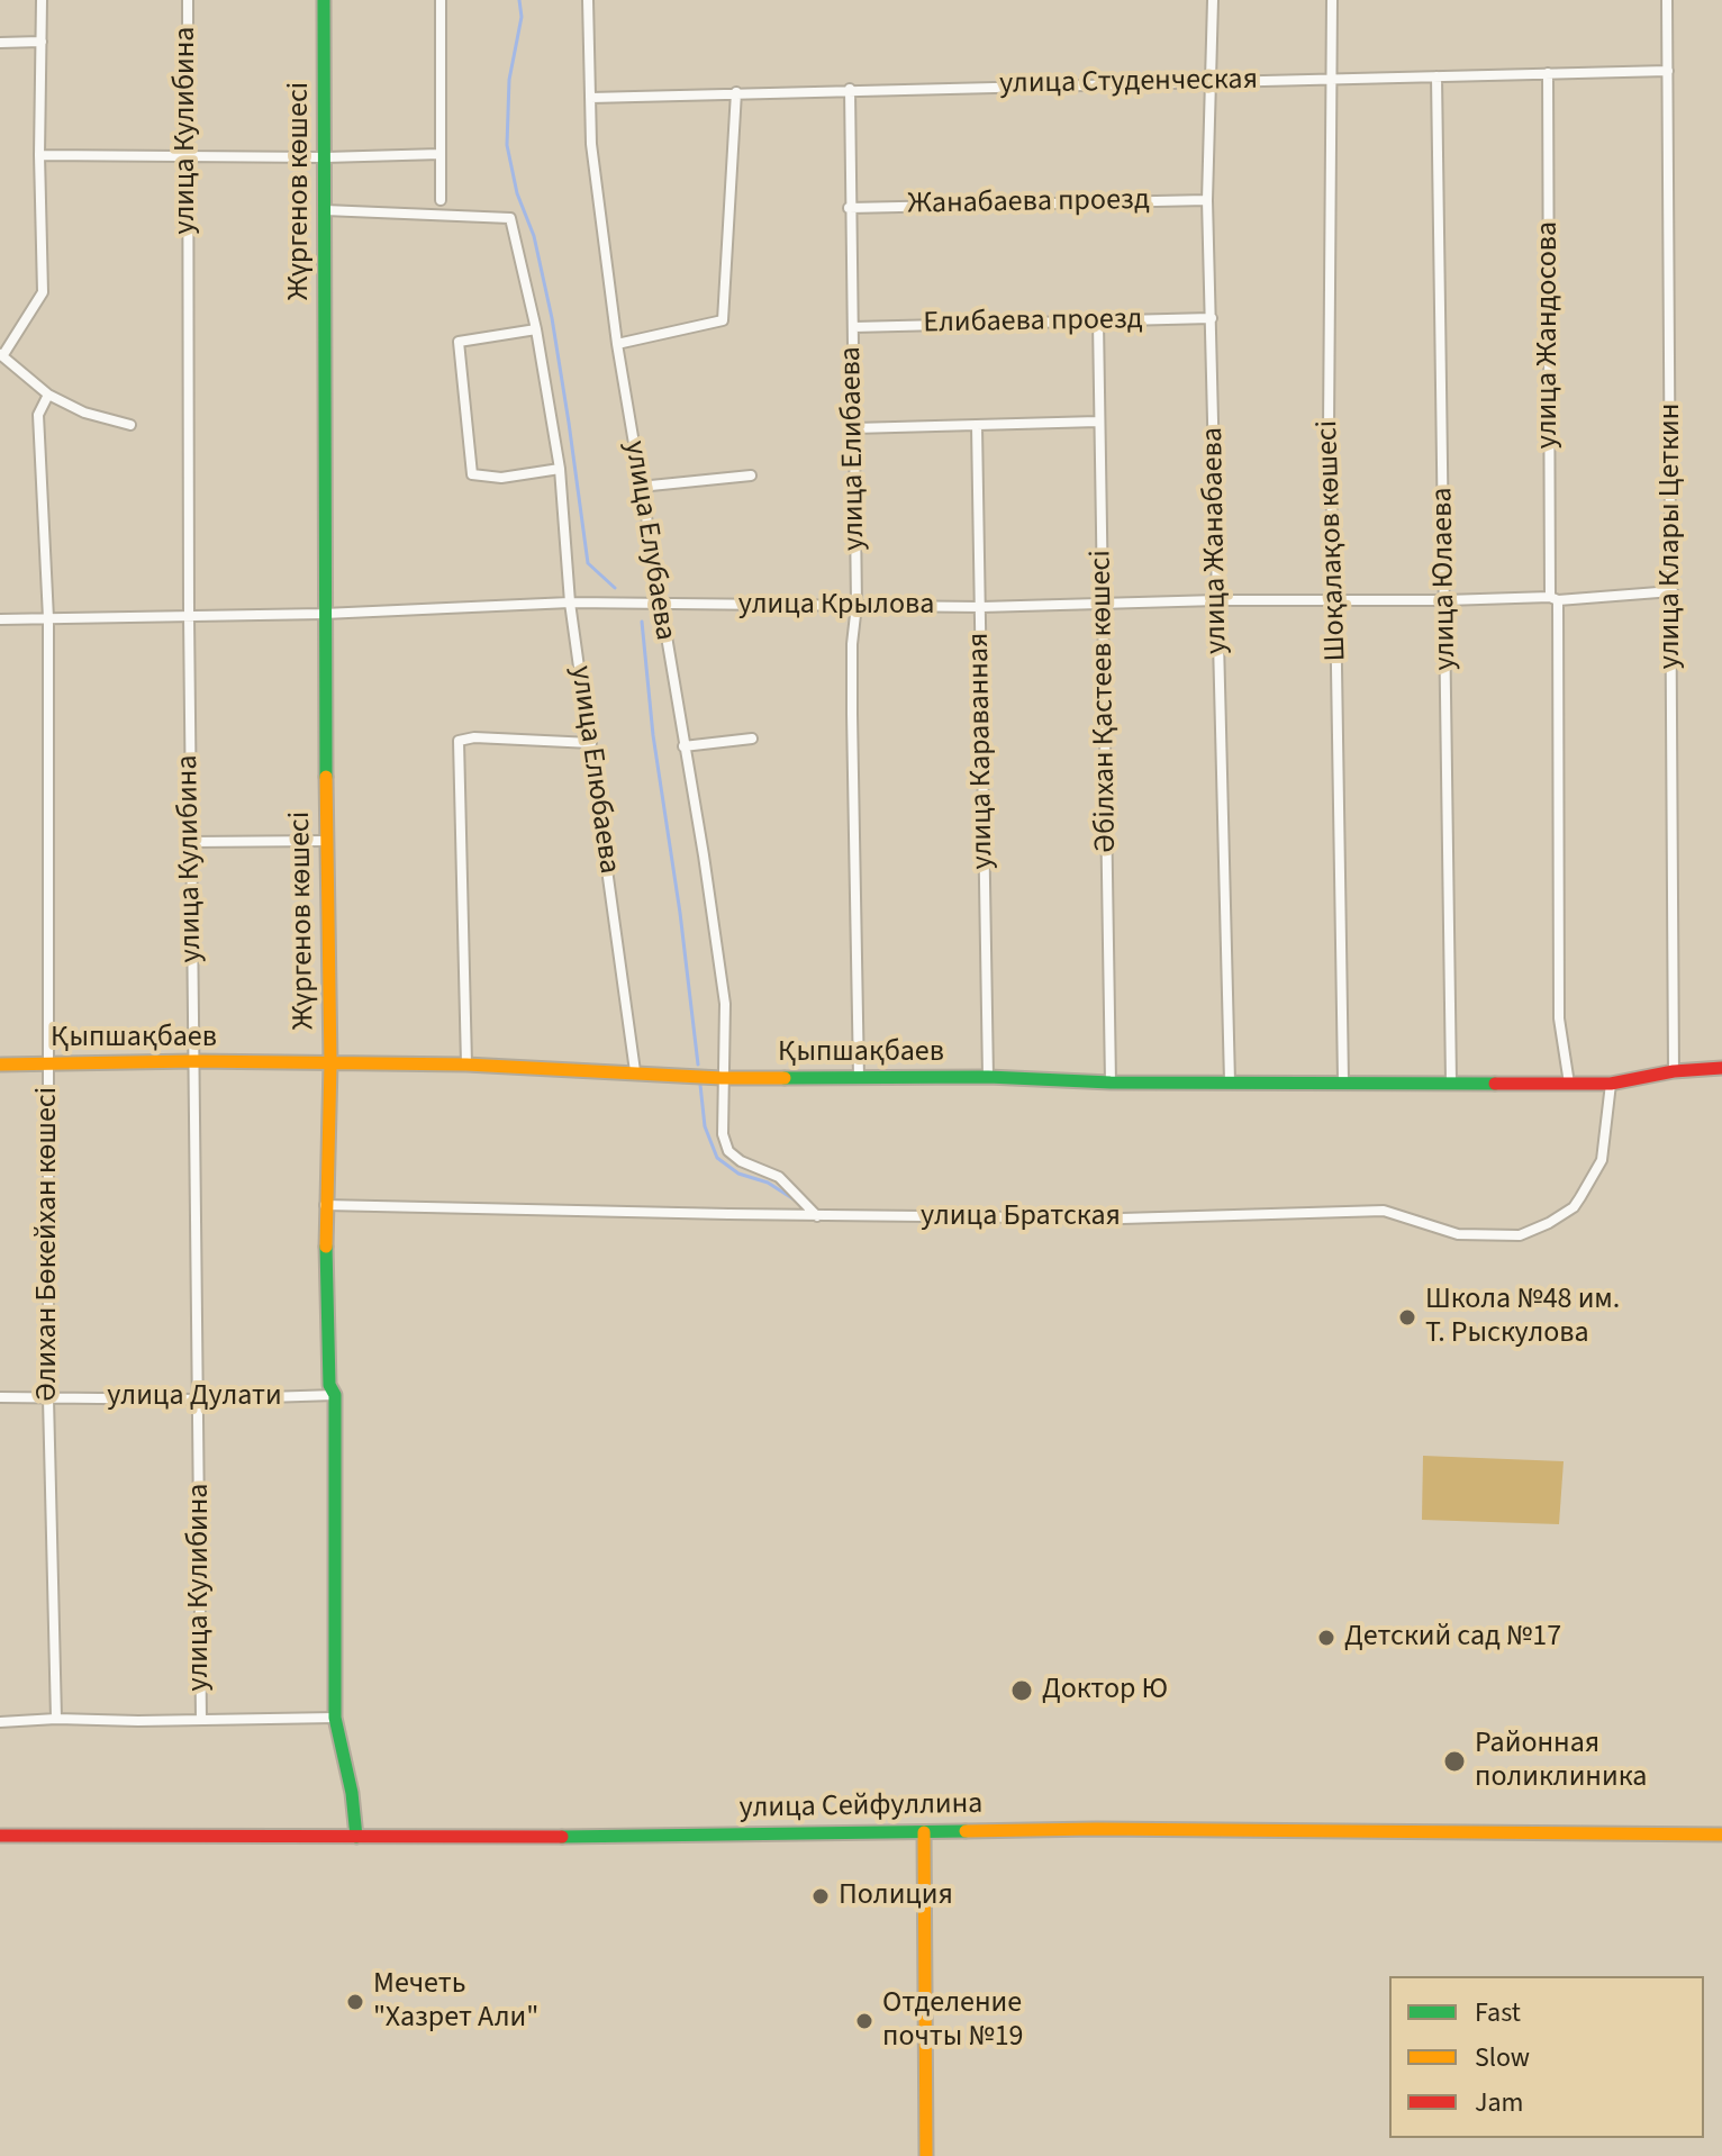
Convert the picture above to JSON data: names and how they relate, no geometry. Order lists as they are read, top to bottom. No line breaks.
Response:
{"streets":{"street":["улица Студенческая","улица Кулибина","Жүргенов көшесі","Жанабаева проезд","Елибаева проезд","улица Жандосова","улица Елибаева","улица Клары Цеткин","улица Елубаева","улица Жанабаева","Шоқалақов көшесі","улица Юлаева","улица Крылова","Әбілхан Қастеев көшесі","улица Караванная","улица Елюбаева","Қыпшақбаев","улица Братская","Әлихан Бөкейхан көшесі","улица Дулати","улица Сейфуллина"]},"crossings":[["улица Студенческая","улица Жандосова"],["улица Студенческая","улица Елибаева"],["улица Студенческая","улица Клары Цеткин"],["улица Студенческая","улица Елубаева"],["улица Студенческая","улица Жанабаева"],["улица Студенческая","Шоқалақов көшесі"],["улица Студенческая","улица Юлаева"],["улица Кулибина","улица Крылова"],["улица Кулибина","Қыпшақбаев"],["улица Кулибина","улица Дулати"],["Жүргенов көшесі","улица Крылова"],["Жүргенов көшесі","улица Елюбаева"],["Жүргенов көшесі","Қыпшақбаев"],["Жүргенов көшесі","улица Братская"],["Жүргенов көшесі","улица Дулати"],["Жүргенов көшесі","улица Сейфуллина"],["Жанабаева проезд","улица Елибаева"],["Жанабаева проезд","улица Жанабаева"],["Елибаева проезд","улица Елибаева"],["Елибаева проезд","улица Жанабаева"],["Елибаева проезд","Әбілхан Қастеев көшесі"],["улица Жандосова","улица Крылова"],["улица Жандосова","Қыпшақбаев"],["улица Елибаева","улица Крылова"],["улица Елибаева","Қыпшақбаев"],["улица Клары Цеткин","улица Крылова"],["улица Клары Цеткин","Қыпшақбаев"],["улица Елубаева","улица Крылова"],["улица Елубаева","Қыпшақбаев"],["улица Елубаева","улица Братская"],["улица Жанабаева","улица Крылова"],["улица Жанабаева","Қыпшақбаев"],["Шоқалақов көшесі","улица Крылова"],["Шоқалақов көшесі","Қыпшақбаев"],["улица Юлаева","улица Крылова"],["улица Юлаева","Қыпшақбаев"],["улица Крылова","Әбілхан Қастеев көшесі"],["улица Крылова","улица Караванная"],["улица Крылова","улица Елюбаева"],["улица Крылова","Әлихан Бөкейхан көшесі"],["Әбілхан Қастеев көшесі","Қыпшақбаев"],["улица Караванная","Қыпшақбаев"],["улица Елюбаева","Қыпшақбаев"],["Қыпшақбаев","улица Братская"],["Қыпшақбаев","Әлихан Бөкейхан көшесі"],["Әлихан Бөкейхан көшесі","улица Дулати"]],"places":["Школа №48 им. Т. Рыскулова","Детский сад №17","Доктор Ю","Районная поликлиника","Полиция","Мечеть \"Хазрет Али\"","Отделение почты №19"],"legend":["Fast","Slow","Jam"]}
